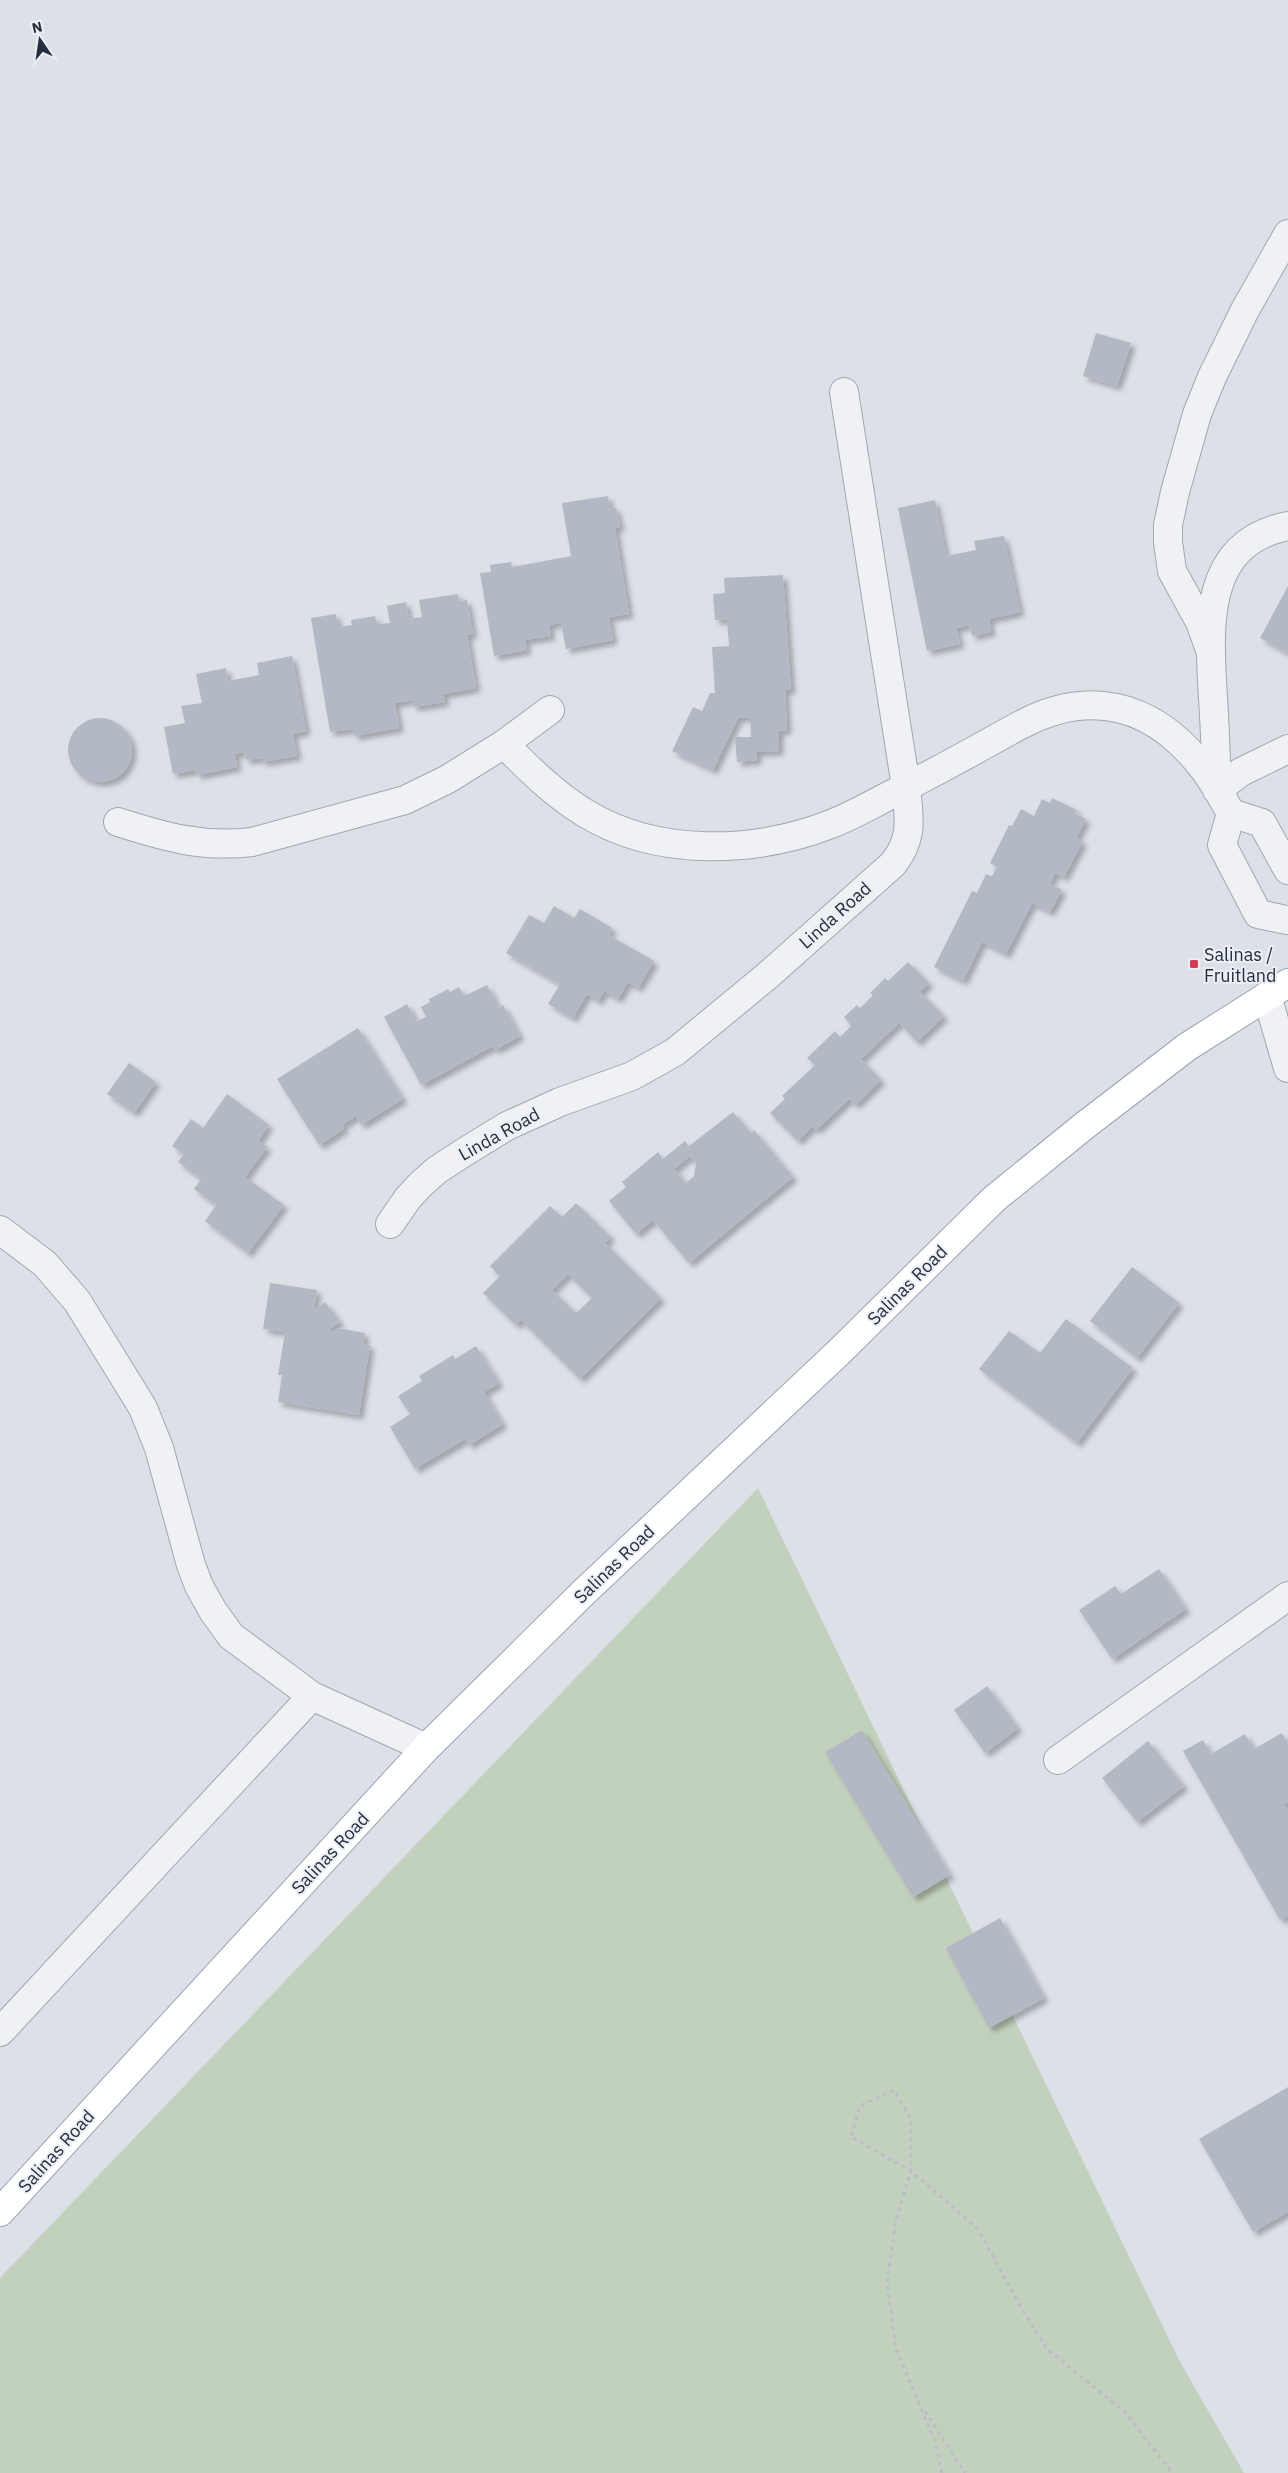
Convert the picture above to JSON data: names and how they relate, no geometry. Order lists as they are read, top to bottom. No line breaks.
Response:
{"streets":{"main road":["Salinas Road"],"street":["Linda Road"]},"places":{"transit":["Salinas / Fruitland"]},"north":"top"}
